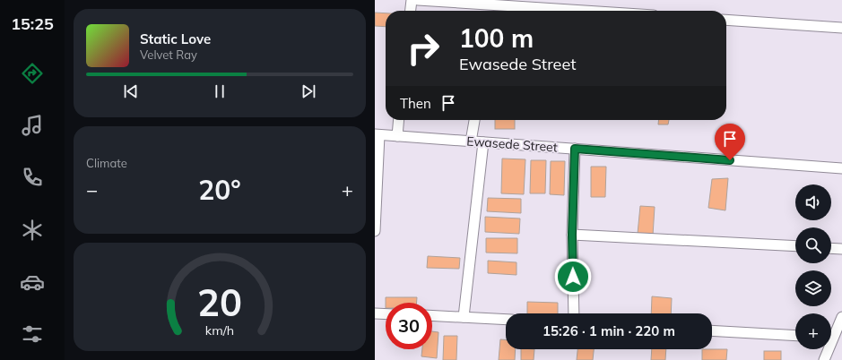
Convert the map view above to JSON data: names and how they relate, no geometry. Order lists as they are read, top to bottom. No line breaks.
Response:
{"streets":{"street":["Ewasede Street"]},"page":{"tabs":"15:25","turn":["100 m","Ewasede Street"],"song":["Static Love","Velvet Ray"],"then":"Then","tile":"Climate","heat":["−","20°","+"],"map_buttons":"+","limit":"30","trip":"15:26 · 1 min · 220 m","gauge":["20","km/h"]}}
